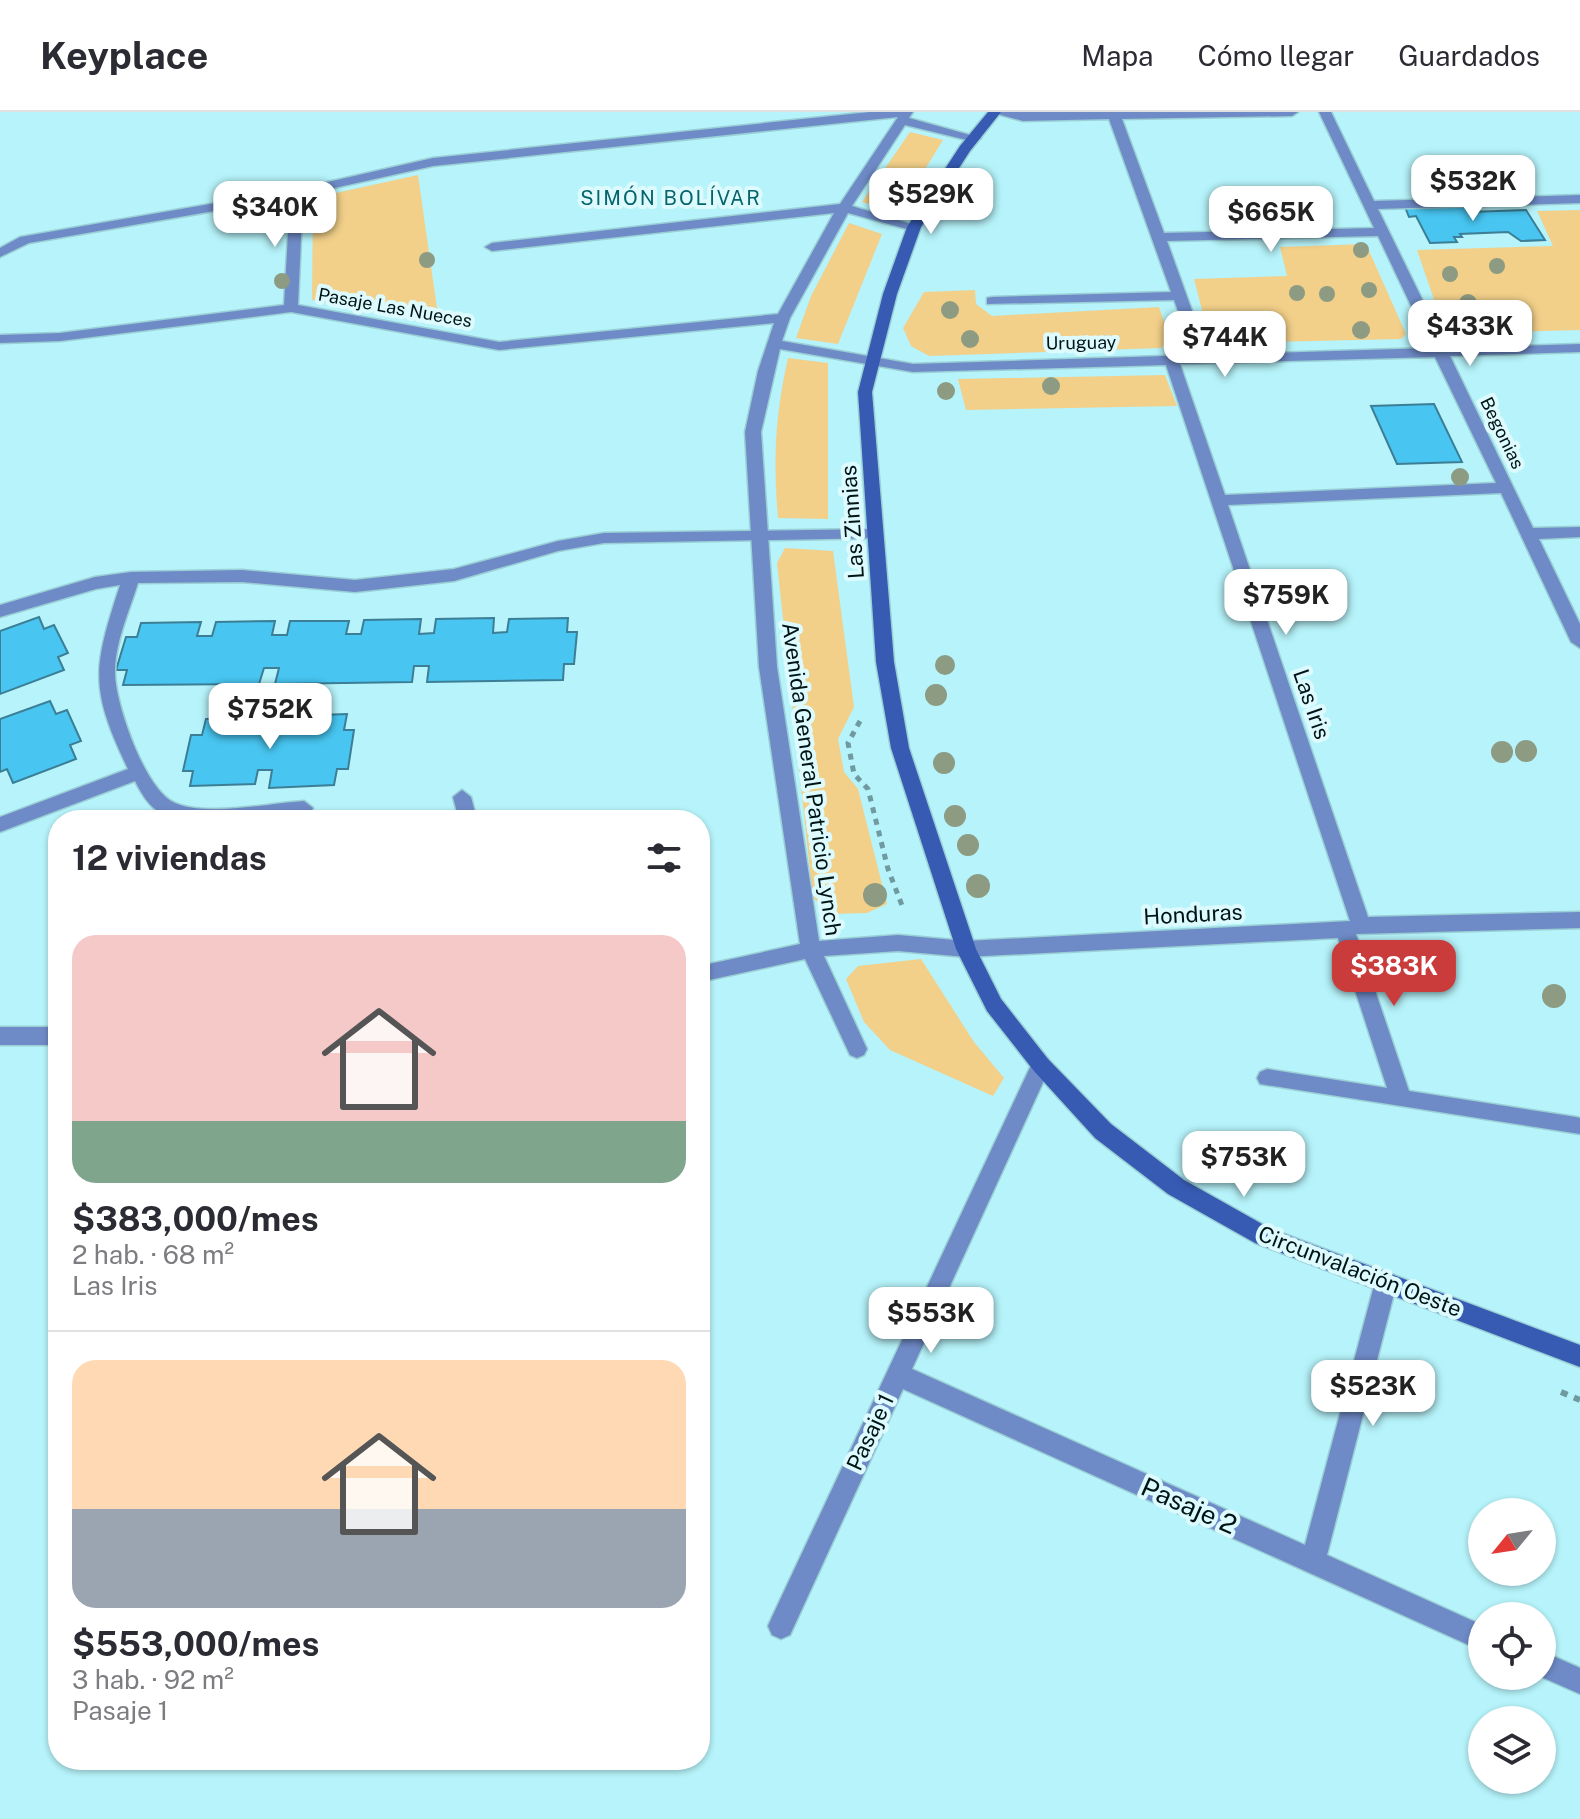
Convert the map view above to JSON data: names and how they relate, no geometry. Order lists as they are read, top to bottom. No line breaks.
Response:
{"streets":{"street":["Pasaje Las Nueces","Uruguay","Begonias","Las Zinnias","Las Iris","Avenida General Patricio Lynch","Honduras","Circunvalación Oeste","Pasaje 1","Pasaje 2"]},"crossings":[["Pasaje Las Nueces","Avenida General Patricio Lynch"],["Uruguay","Begonias"],["Uruguay","Las Zinnias"],["Uruguay","Las Iris"],["Uruguay","Avenida General Patricio Lynch"],["Las Zinnias","Honduras"],["Las Zinnias","Circunvalación Oeste"],["Las Iris","Honduras"],["Avenida General Patricio Lynch","Honduras"],["Honduras","Circunvalación Oeste"],["Circunvalación Oeste","Pasaje 1"],["Pasaje 1","Pasaje 2"]],"districts":["SIMÓN BOLÍVAR"],"north":"bottom left","page":{"header":"Keyplace","nav":["Mapa","Cómo llegar","Guardados"],"price":["$532K","$529K","$340K","$665K","$433K","$744K","$759K","$752K","$383K","$753K","$553K","$523K"],"heading":"12 viviendas","list":[{"name":"$383,000/mes","note":"2 hab. · 68 m² · Las Iris"},{"name":"$553,000/mes","note":"3 hab. · 92 m² · Pasaje 1"}]}}
